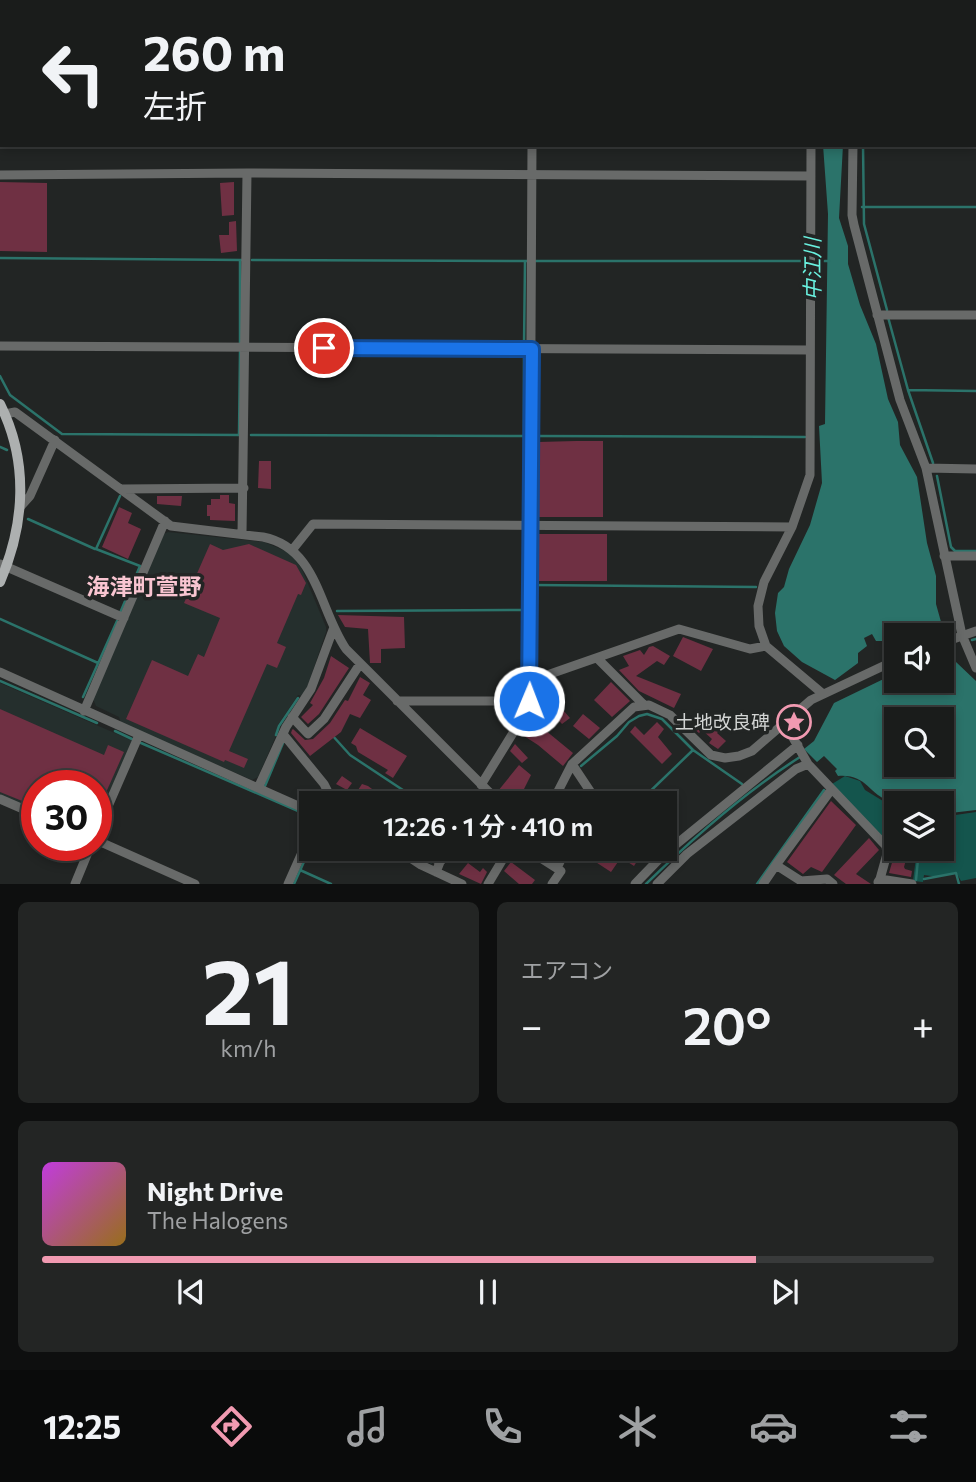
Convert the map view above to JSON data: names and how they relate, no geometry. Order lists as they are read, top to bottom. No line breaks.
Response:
{"districts":["海津町萱野"],"water":["中江川"],"places":{"place":["土地改良碑"]},"page":{"turn":["260 m","左折"],"limit":"30","trip":"12:26 · 1 分 · 410 m","tile":[["21","km/h"],"エアコン"],"heat":["−","20°","+"],"song":["Night Drive","The Halogens"],"tabs":"12:25"}}
